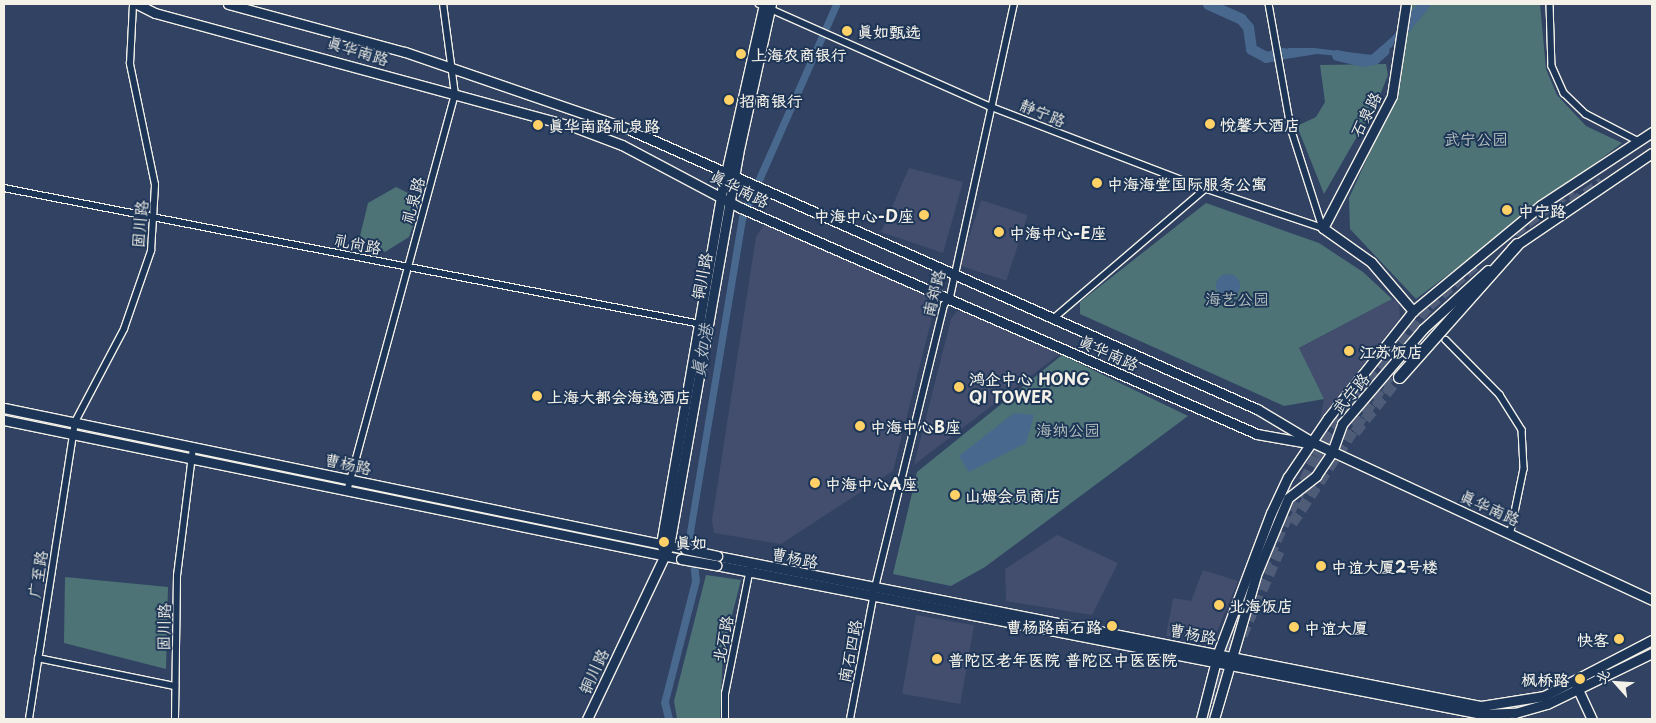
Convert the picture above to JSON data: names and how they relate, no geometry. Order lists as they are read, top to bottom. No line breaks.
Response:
{"streets":{"main road":["真华南路","石泉路","铜川路","武宁路","曹杨路"],"street":["静宁路","礼泉路","固川路","礼尚路","南郑路","广至路","北石路","南石四路"]},"crossings":[["真华南路","礼泉路"],["真华南路","固川路"],["真华南路","铜川路"],["真华南路","南郑路"],["真华南路","武宁路"],["静宁路","石泉路"],["静宁路","铜川路"],["静宁路","南郑路"],["礼泉路","礼尚路"],["礼泉路","曹杨路"],["固川路","礼尚路"],["固川路","曹杨路"],["礼尚路","铜川路"],["铜川路","曹杨路"],["南郑路","曹杨路"],["南郑路","南石四路"],["武宁路","曹杨路"],["曹杨路","广至路"],["曹杨路","北石路"],["曹杨路","南石四路"]],"water":["真如港"],"parks":["武宁公园","海艺公园","海纳公园"],"places":["真如甄选","上海农商银行","招商银行","悦馨大酒店","真华南路礼泉路","中海海堂国际服务公寓","中宁路","中海中心-D座","中海中心-E座","江苏饭店","鸿企中心 HONG QI TOWER","上海大都会海逸酒店","中海中心B座","中海中心A座","山姆会员商店","真如","中谊大厦2号楼","北海饭店","曹杨路南石路","中谊大厦","快客","普陀区老年医院 普陀区中医医院","枫桥路"],"north":"top left"}
